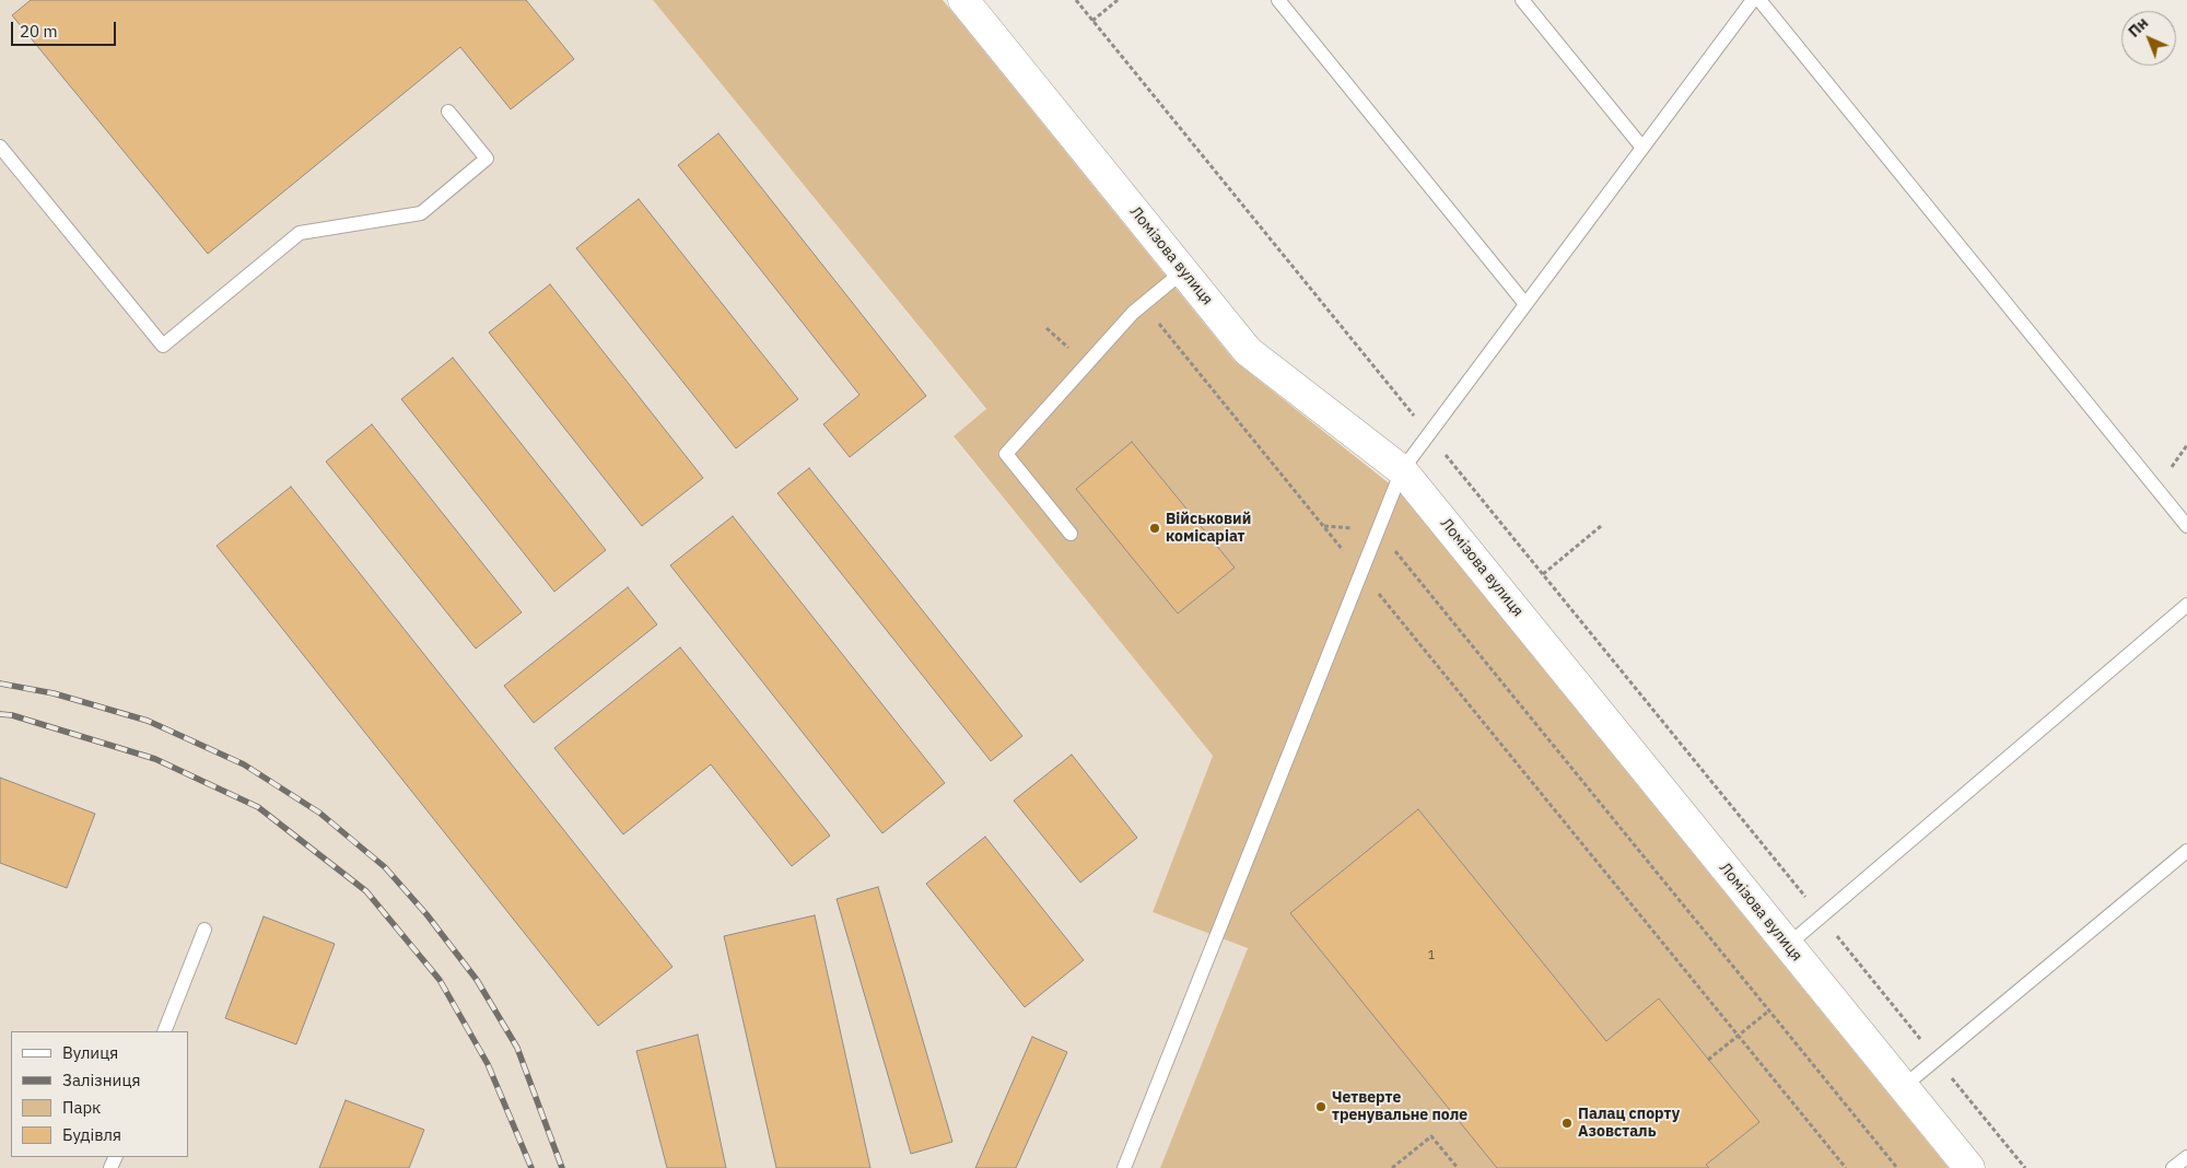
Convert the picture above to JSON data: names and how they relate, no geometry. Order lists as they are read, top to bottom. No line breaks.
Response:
{"streets":{"street":["Ломізова вулиця"]},"places":["Військовий комісаріат","Четверте тренувальне поле","Палац спорту Азовсталь"],"house_numbers":["1"],"legend":["Вулиця","Залізниця","Парк","Будівля"],"scale_bar":"20 m","north":"top left"}
